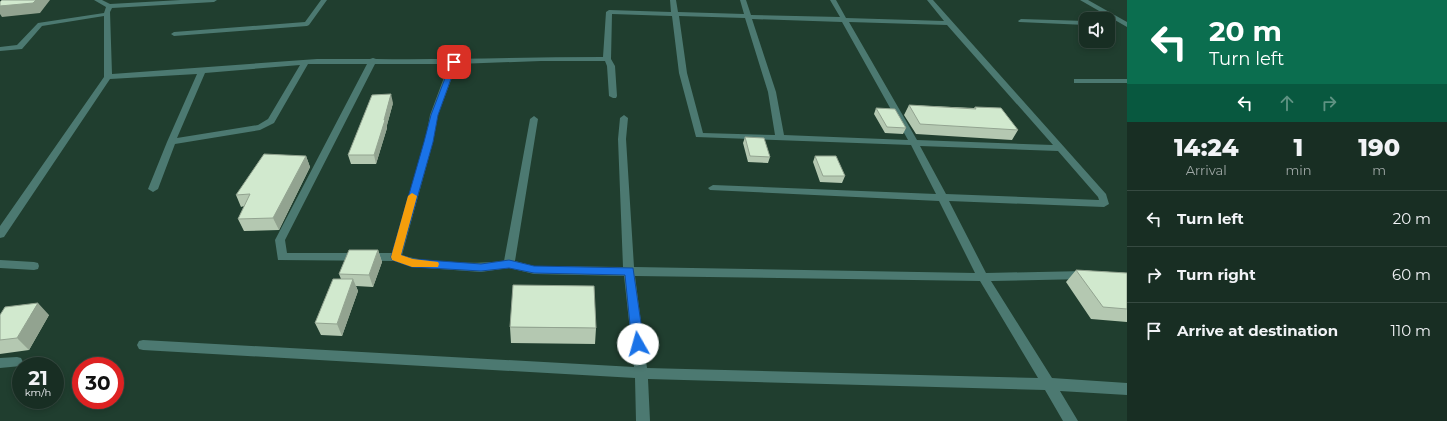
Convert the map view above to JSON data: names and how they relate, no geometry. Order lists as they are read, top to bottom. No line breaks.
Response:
{"page":{"turn":["20 m","Turn left"],"eta":["14:24","Arrival","1","min","190","m"],"list":[{"name":"Turn left","value":"20 m"},{"name":"Turn right","value":"60 m"},{"name":"Arrive at destination","value":"110 m"}],"speed":"21 km/h","limit":"30"}}
